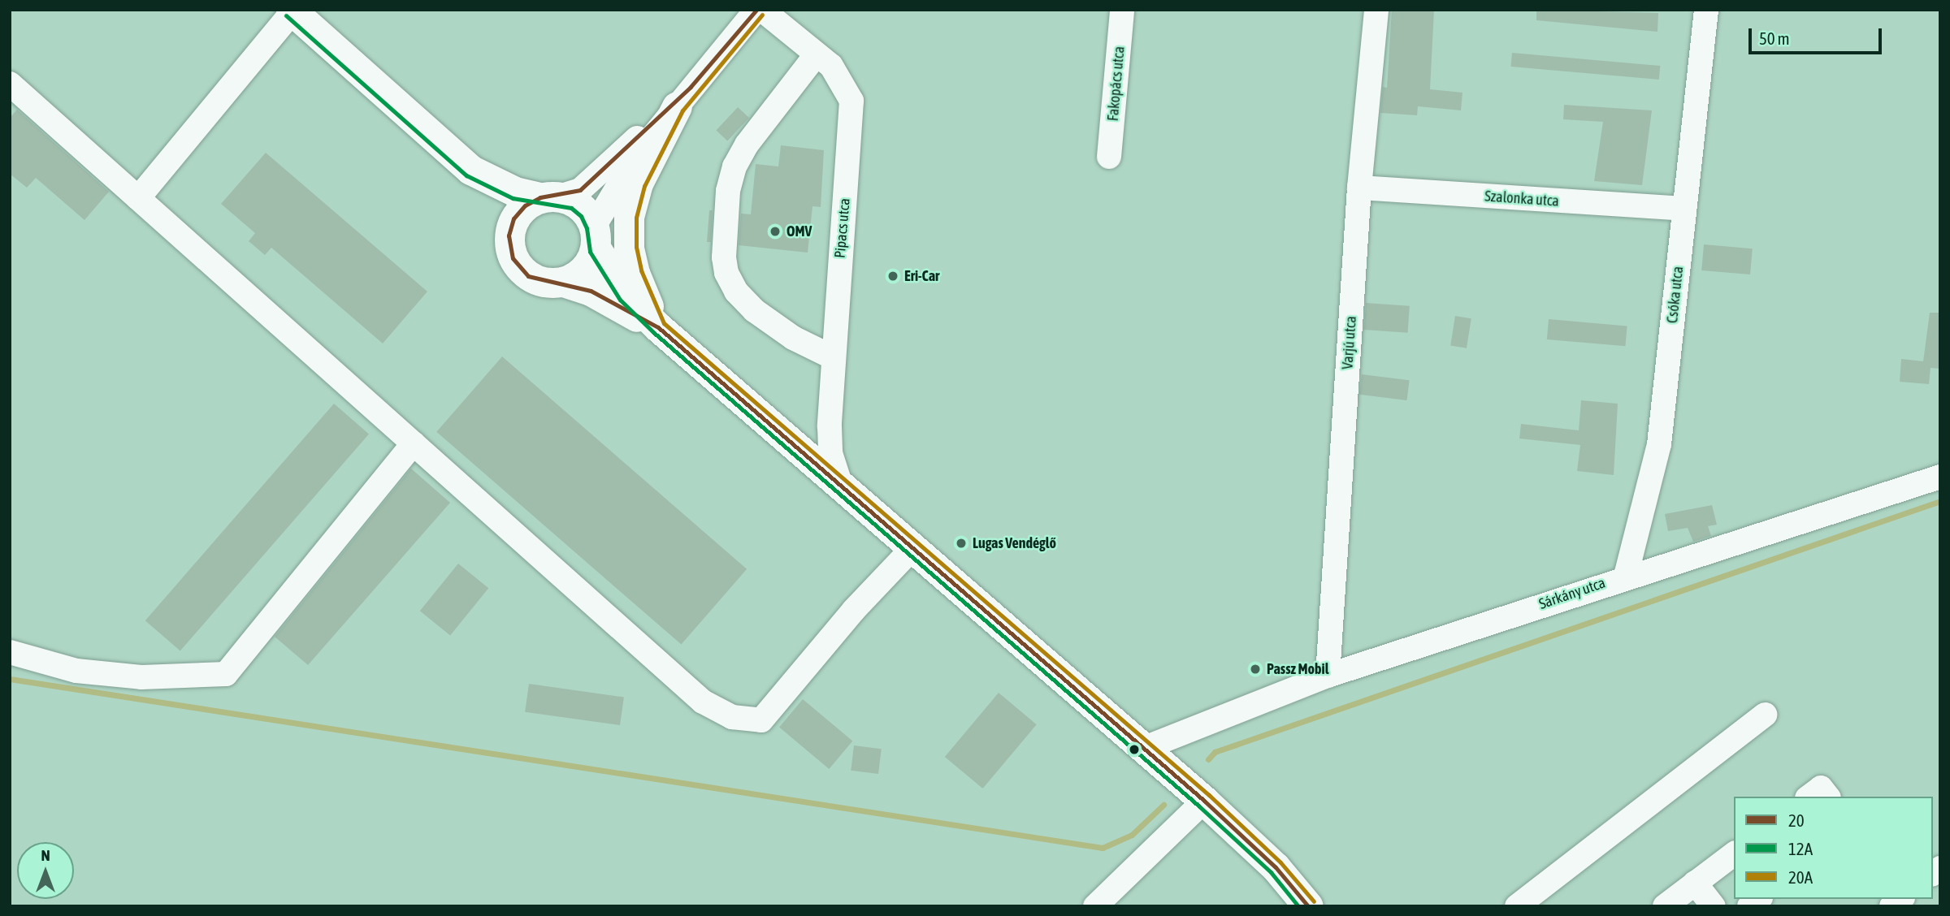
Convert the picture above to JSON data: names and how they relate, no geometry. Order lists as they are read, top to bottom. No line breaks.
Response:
{"streets":{"street":["Fakopács utca","Szalonka utca","Pipacs utca","Csóka utca","Varjú utca","Sárkány utca"]},"crossings":[["Szalonka utca","Csóka utca"],["Szalonka utca","Varjú utca"],["Csóka utca","Sárkány utca"],["Varjú utca","Sárkány utca"]],"places":["OMV","Eri-Car","Lugas Vendéglő","Passz Mobil"],"lines":["transit line 20","transit line 20A","transit line 12A"],"legend":["20","12A","20A"],"scale_bar":"50 m","north":"top"}
